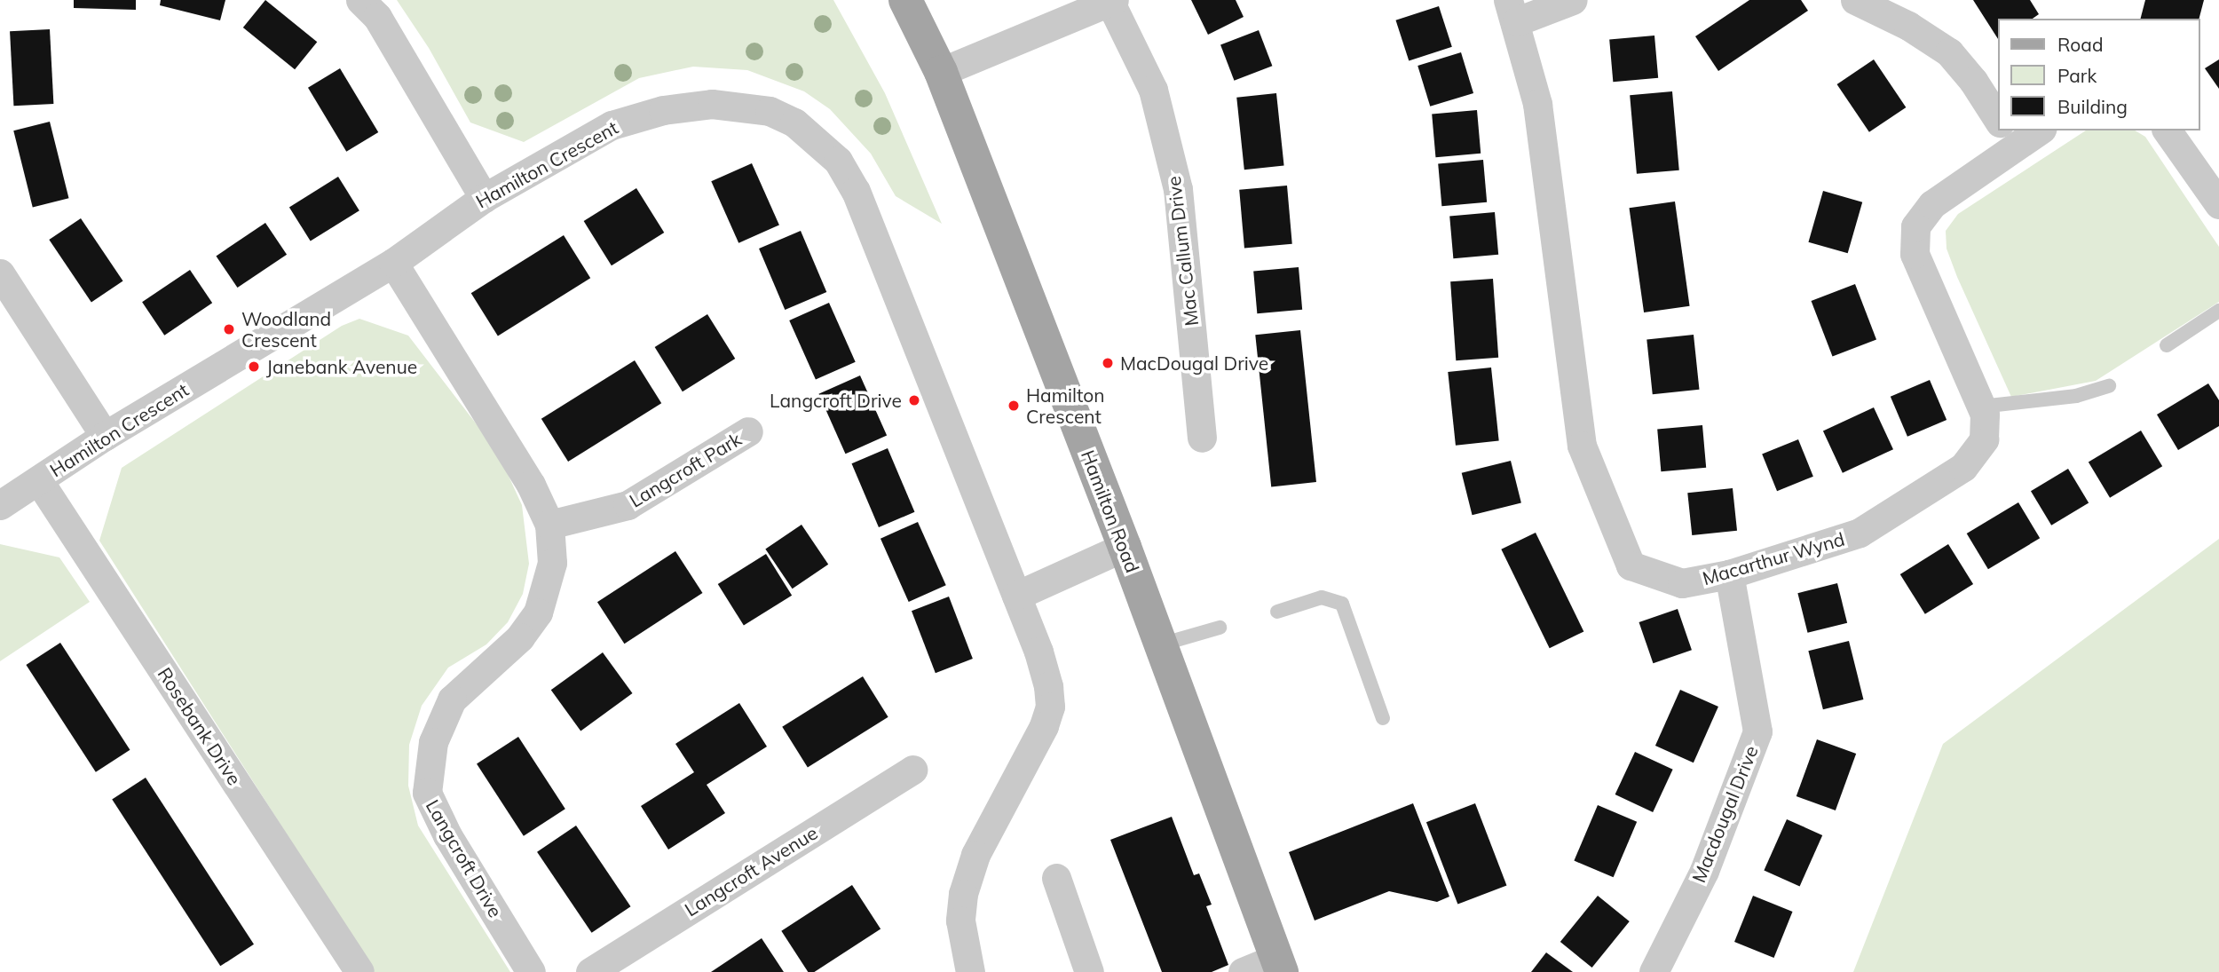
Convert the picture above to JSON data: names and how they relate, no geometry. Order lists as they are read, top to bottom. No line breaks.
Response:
{"streets":{"main road":["Hamilton Road"],"street":["Hamilton Crescent","Mac Callum Drive","Langcroft Park","Macarthur Wynd","Rosebank Drive","Macdougal Drive","Langcroft Drive","Langcroft Avenue"]},"crossings":[["Hamilton Crescent","Rosebank Drive"],["Hamilton Crescent","Langcroft Drive"],["Langcroft Park","Langcroft Drive"],["Macarthur Wynd","Macdougal Drive"]],"places":["Woodland Crescent","MacDougal Drive","Janebank Avenue","Langcroft Drive","Hamilton Crescent"],"legend":["Road","Park","Building"]}
